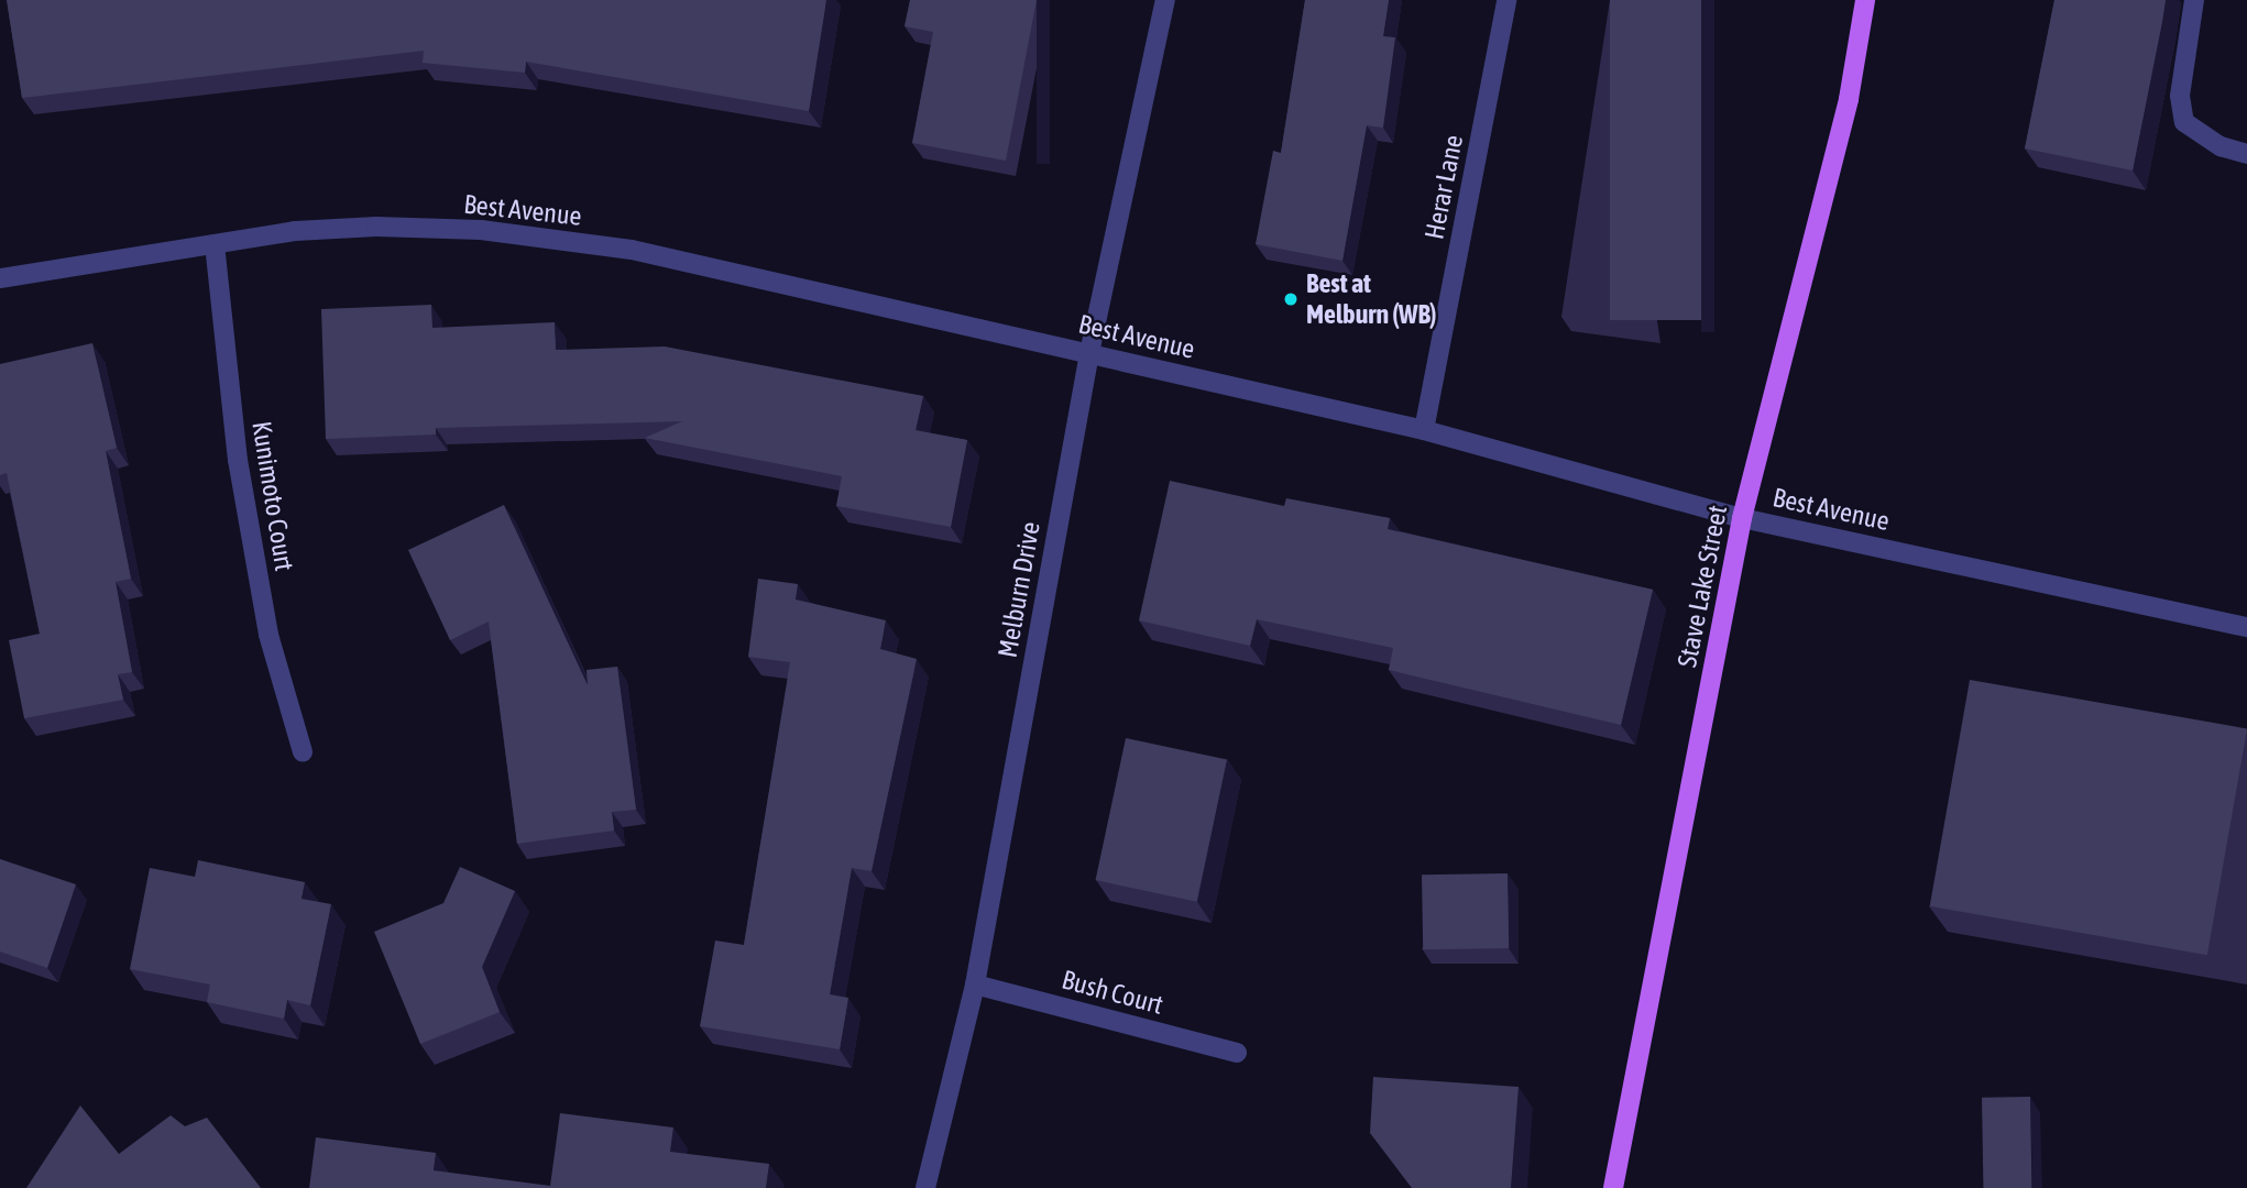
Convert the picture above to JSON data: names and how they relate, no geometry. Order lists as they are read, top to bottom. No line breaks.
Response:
{"streets":{"main road":["Stave Lake Street"],"street":["Herar Lane","Best Avenue","Kunimoto Court","Melburn Drive","Bush Court"]},"crossings":[["Herar Lane","Best Avenue"],["Best Avenue","Kunimoto Court"],["Best Avenue","Stave Lake Street"],["Best Avenue","Melburn Drive"],["Melburn Drive","Bush Court"]],"places":["Best at Melburn (WB)"]}
